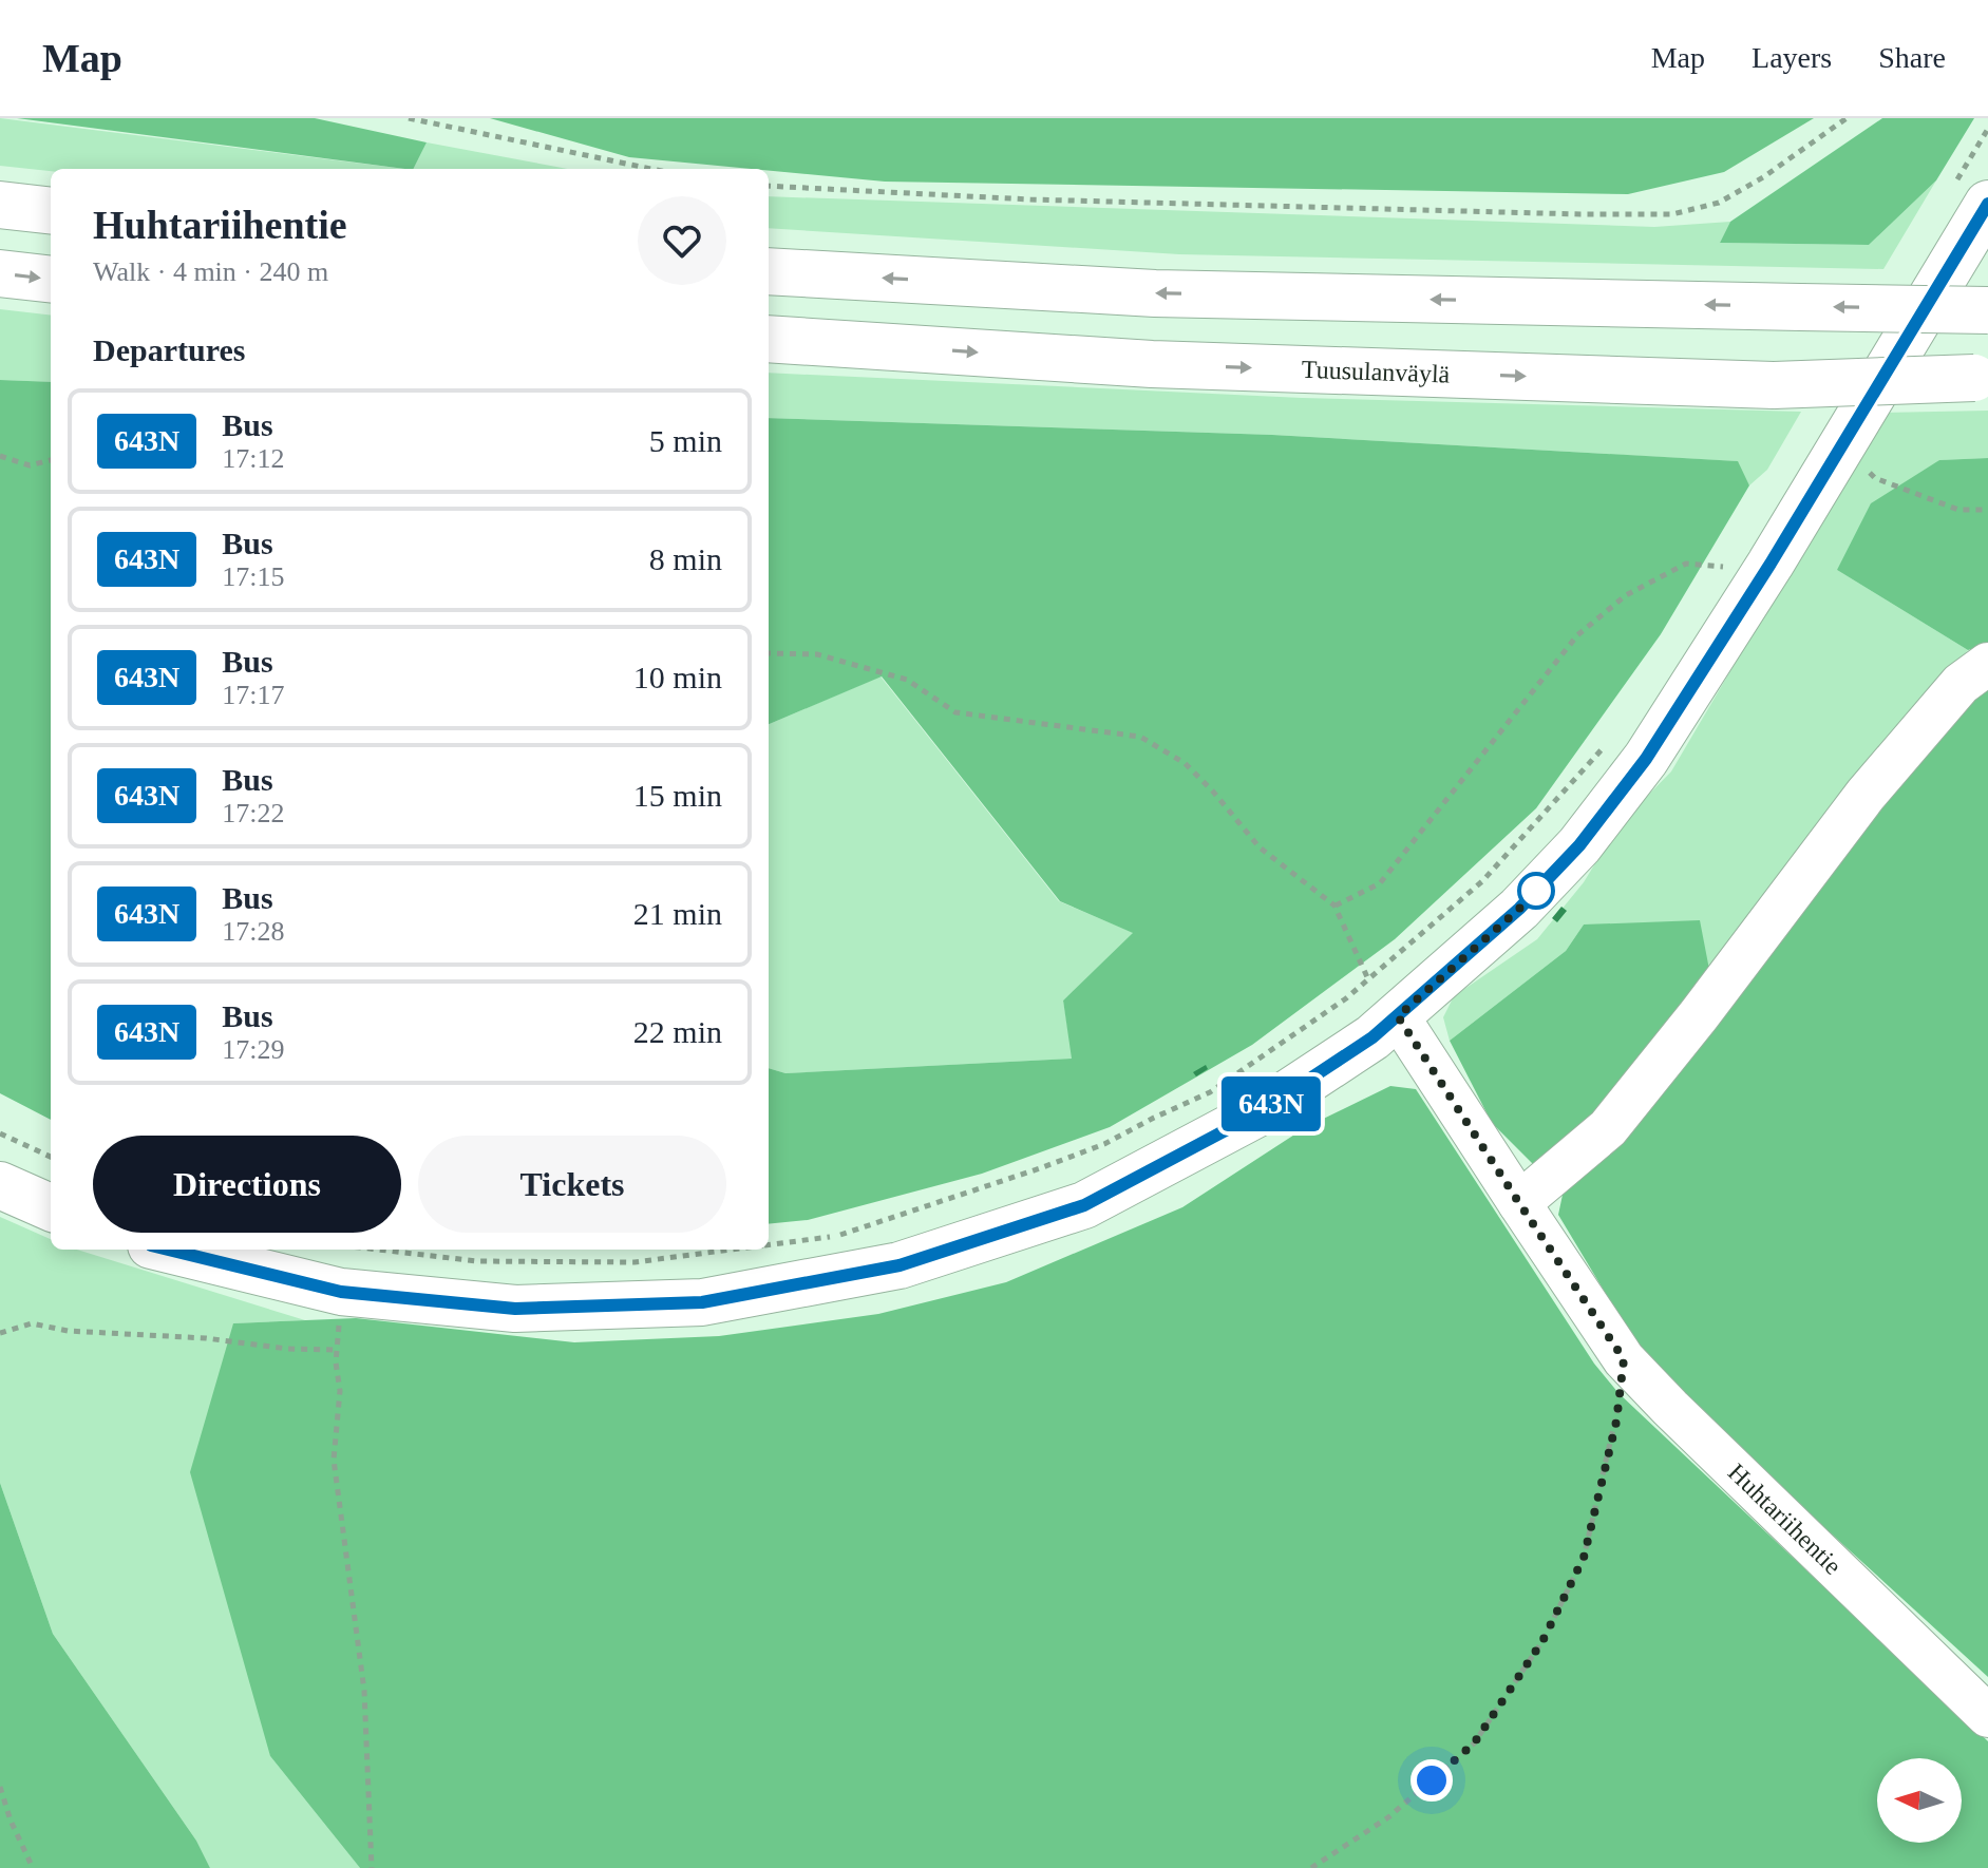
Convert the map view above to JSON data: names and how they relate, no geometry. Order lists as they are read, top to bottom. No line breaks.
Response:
{"streets":{"main road":["Tuusulanväylä"],"street":["Huhtariihentie"]},"lines":["bus line 643N"],"north":"left","page":{"header":"Map","nav":["Map","Layers","Share"],"on_map":"643N","heading":[["Huhtariihentie","Walk · 4 min · 240 m"],"Departures"],"list":[{"mark":"643N","name":"Bus","note":"17:12","value":"5 min"},{"mark":"643N","name":"Bus","note":"17:15","value":"8 min"},{"mark":"643N","name":"Bus","note":"17:17","value":"10 min"},{"mark":"643N","name":"Bus","note":"17:22","value":"15 min"},{"mark":"643N","name":"Bus","note":"17:28","value":"21 min"},{"mark":"643N","name":"Bus","note":"17:29","value":"22 min"}],"buttons":["Directions","Tickets"]}}
